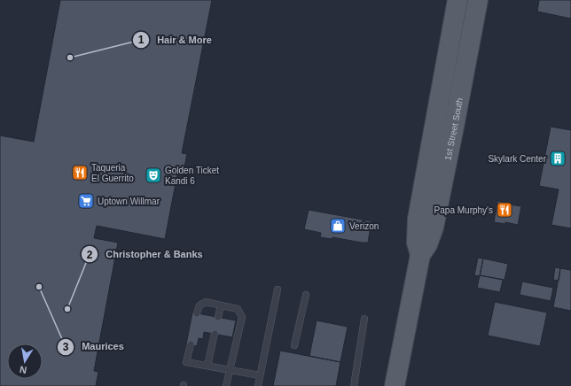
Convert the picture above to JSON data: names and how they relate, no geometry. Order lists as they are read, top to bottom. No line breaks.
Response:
{"streets":{"main road":["1st Street South"]},"places":{"other":["Hair & More","Maurices","Christopher & Banks"],"building":["Skylark Center"],"restaurant":["Taqueria El Guerrito","Papa Murphy's"],"theatre":["Golden Ticket Kandi 6"],"supermarket":["Uptown Willmar"],"shop":["Verizon"]},"north":"bottom"}
